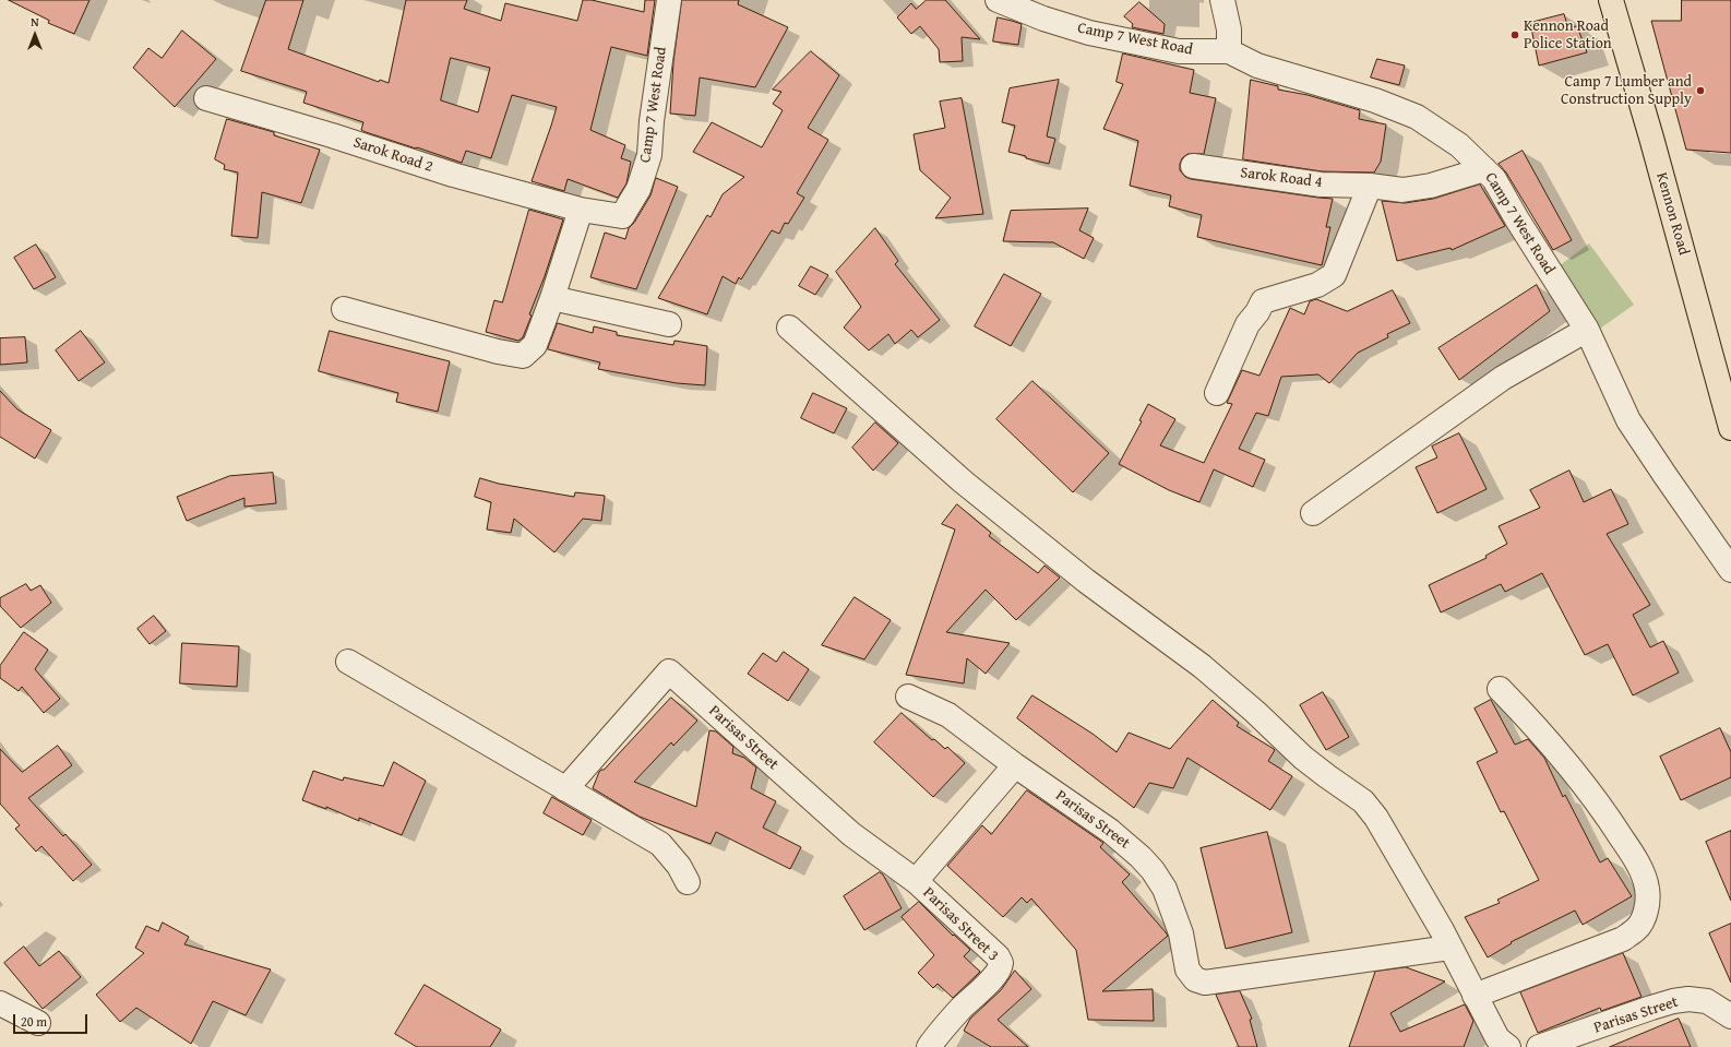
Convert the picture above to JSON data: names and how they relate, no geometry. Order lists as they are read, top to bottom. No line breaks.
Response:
{"streets":{"highway":["Kennon Road"],"street":["Camp 7 West Road","Sarok Road 2","Sarok Road 4","Parisas Street","Parisas Street 3"]},"crossings":[["Camp 7 West Road","Sarok Road 2"],["Camp 7 West Road","Sarok Road 4"],["Parisas Street","Parisas Street 3"]],"places":["Kennon Road Police Station","Camp 7 Lumber and Construction Supply"],"scale_bar":"20 m","north":"top"}
